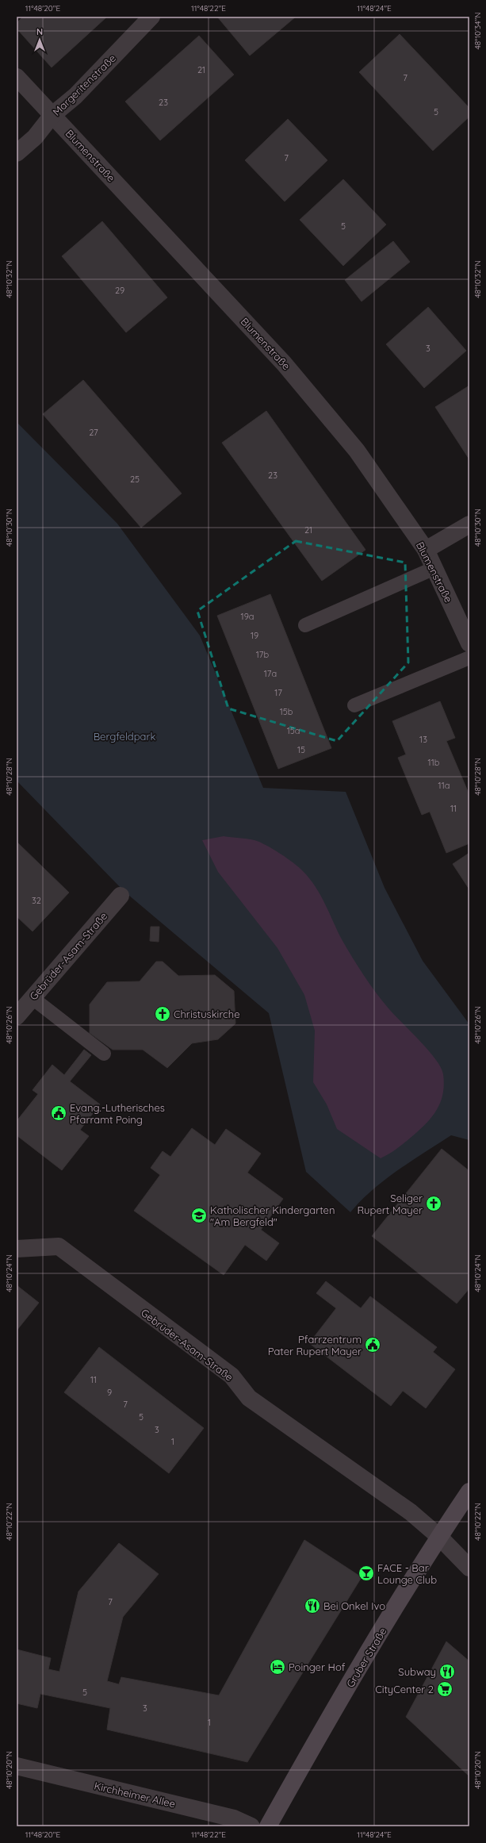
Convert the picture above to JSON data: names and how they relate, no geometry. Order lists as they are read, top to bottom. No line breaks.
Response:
{"streets":{"street":["Margeritenstraße","Blumenstraße","Gebrüder-Asam-Straße","Gruber Straße","Kirchheimer Allee"]},"crossings":[["Margeritenstraße","Blumenstraße"],["Gebrüder-Asam-Straße","Gruber Straße"]],"parks":["Bergfeldpark"],"places":{"church":["Christuskirche","Seliger Rupert Mayer"],"public building":["Evang.-Lutherisches Pfarramt Poing","Pfarrzentrum Pater Rupert Mayer"],"school or university":["Katholischer Kindergarten \"Am Bergfeld\""],"bar":["FACE - Bar Lounge Club"],"restaurant":["Bei Onkel Ivo","Subway"],"hotel":["Poinger Hof"],"supermarket":["CityCenter 2"]},"house_numbers":["21","7","23","5","7","5","29","3","27","23","25","21","19a","19","17b","17a","17","15b","15a","13","15","11b","11a","11","32","11","9","7","5","3","1","7","5","3","1"],"north":"top","coordinates":["11°48'20\"E","11°48'22\"E","11°48'24\"E","48°10'34\"N","48°10'32\"N","48°10'30\"N","48°10'28\"N","48°10'26\"N","48°10'24\"N","48°10'22\"N","48°10'20\"N"]}
